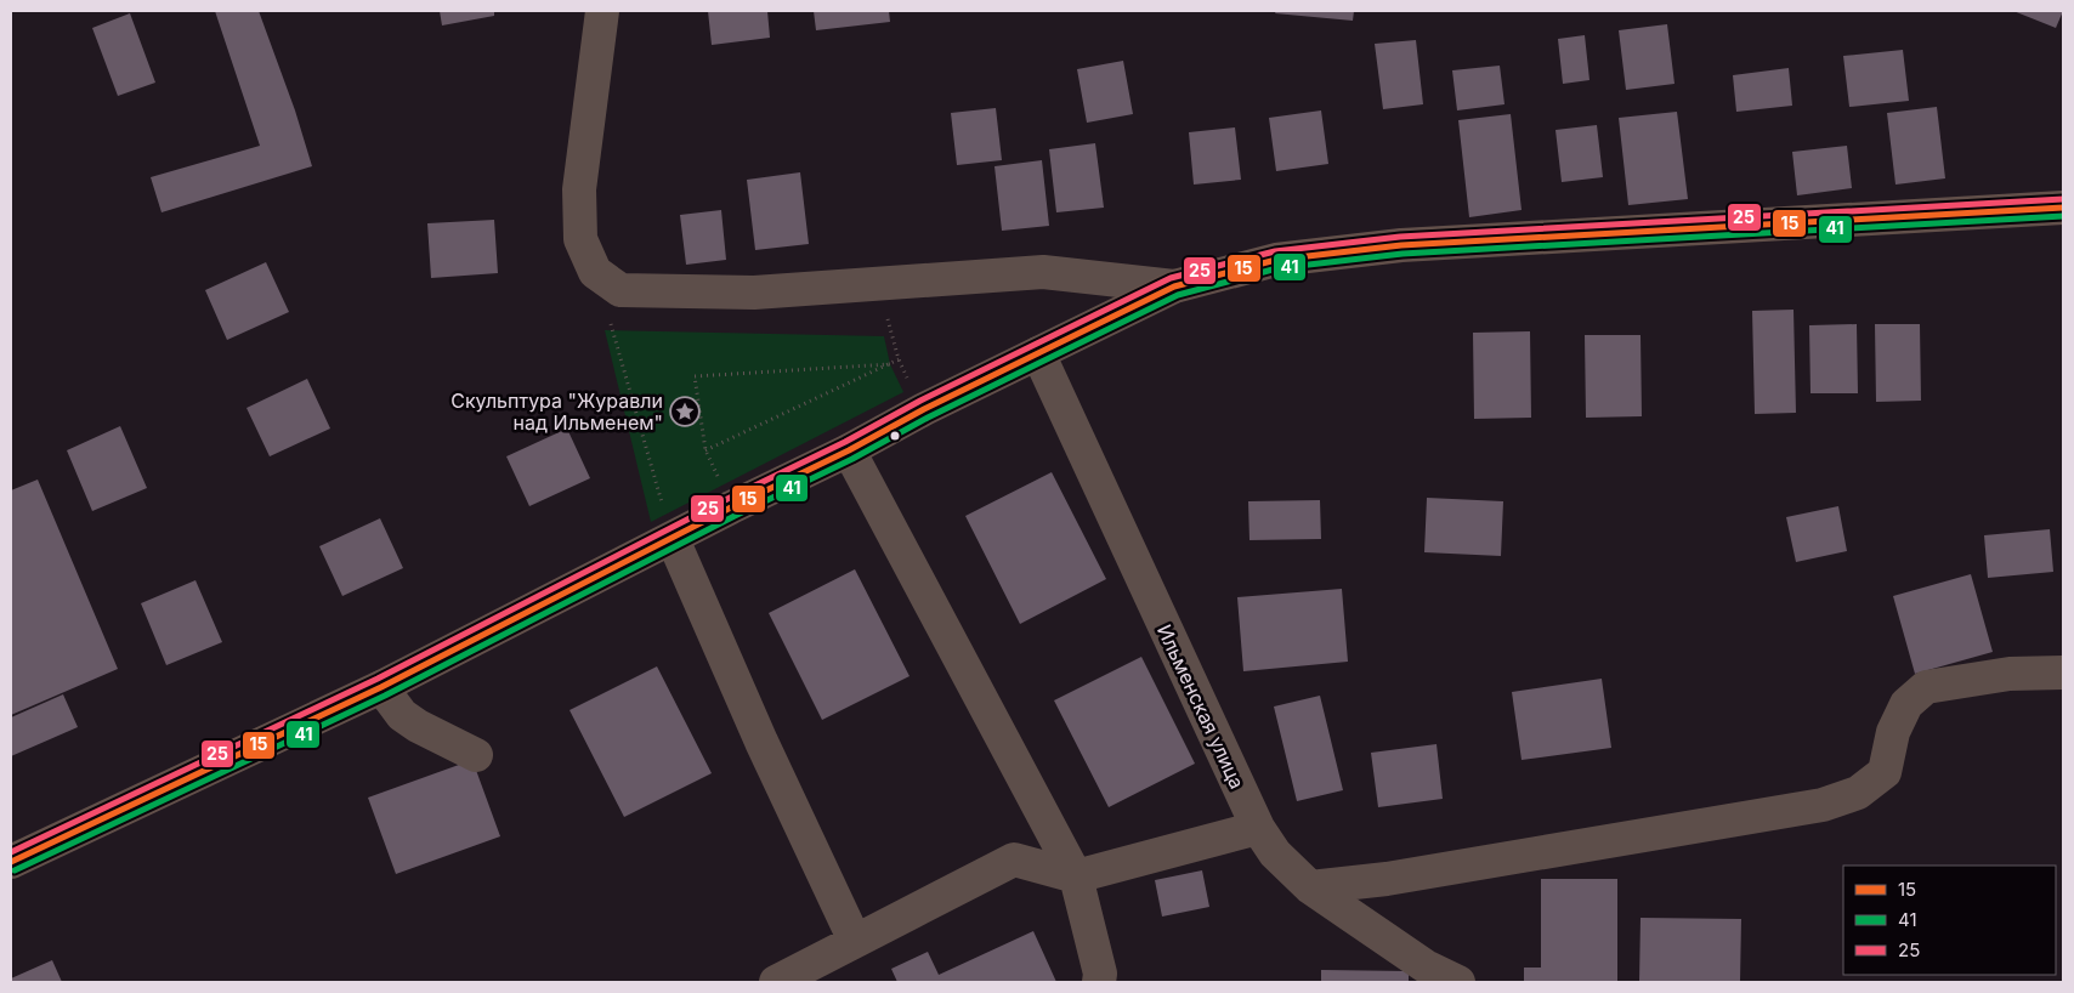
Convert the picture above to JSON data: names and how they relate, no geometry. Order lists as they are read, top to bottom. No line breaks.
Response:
{"streets":{"street":["Ильменская улица"]},"places":{"place":["Скульптура \"Журавли над Ильменем\""]},"lines":["transit line 25","transit line 15","transit line 41"],"legend":["15","41","25"]}
